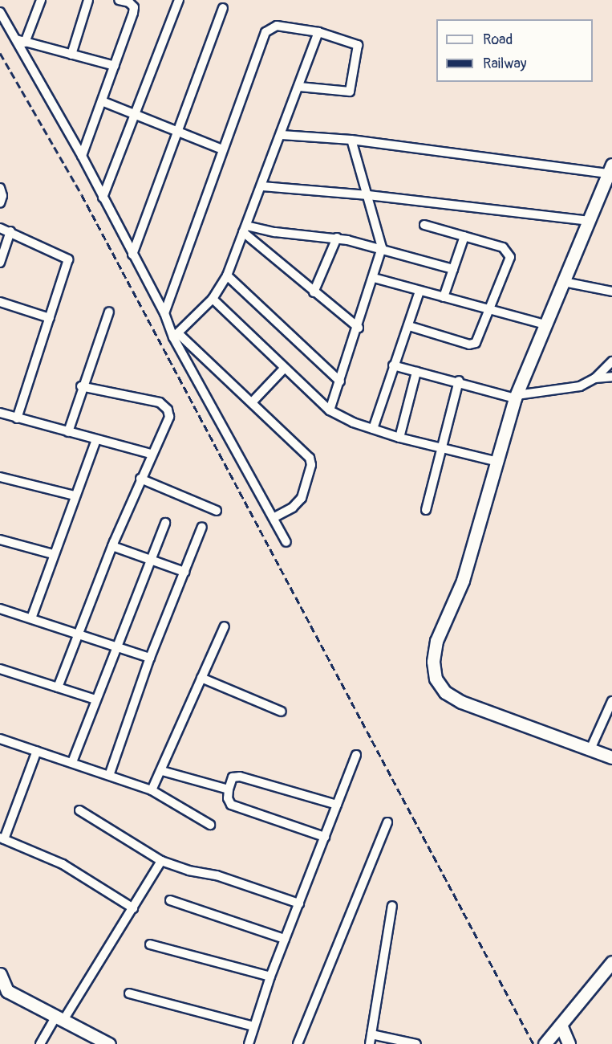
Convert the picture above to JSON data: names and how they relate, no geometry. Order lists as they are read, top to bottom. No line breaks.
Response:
{"legend":["Road","Railway"]}
